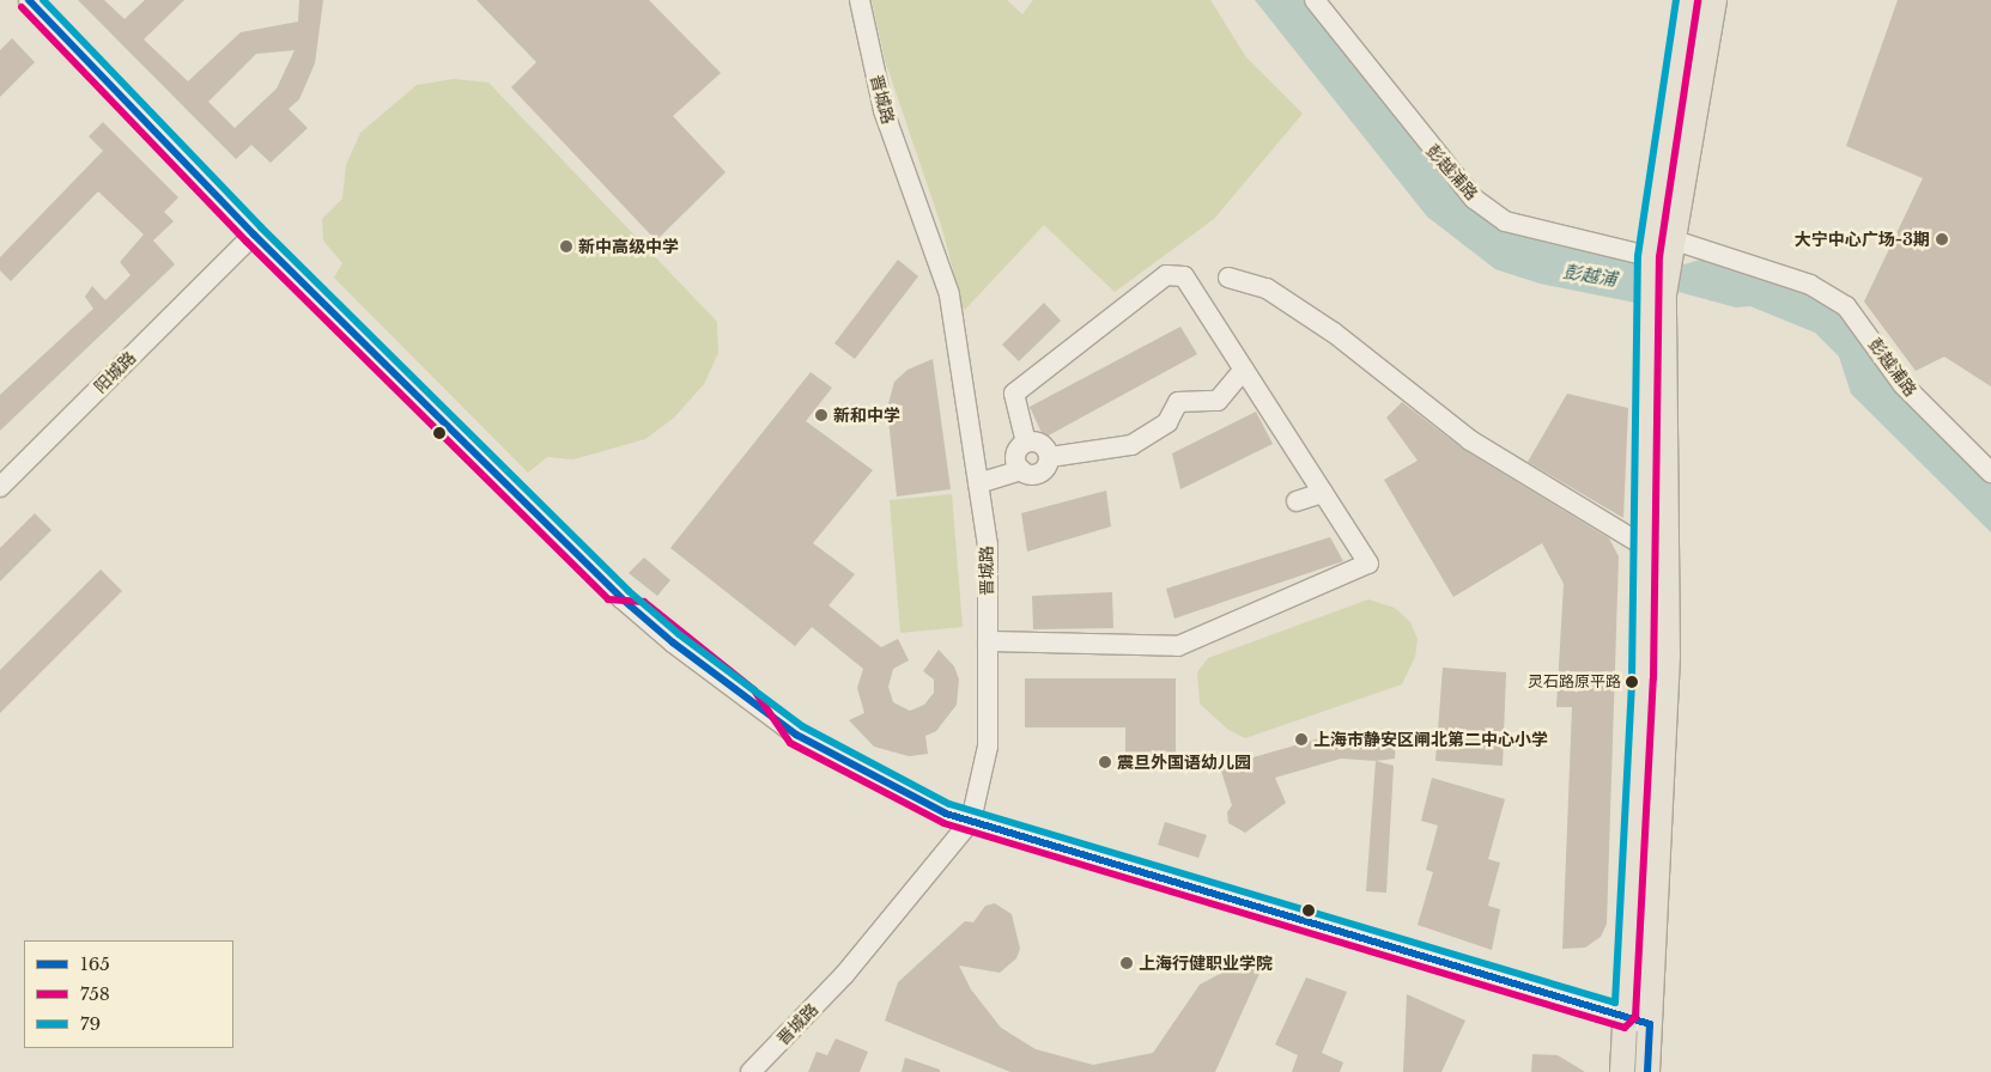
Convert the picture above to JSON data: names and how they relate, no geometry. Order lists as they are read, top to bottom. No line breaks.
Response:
{"streets":{"street":["晋城路","彭越浦路","阳城路"]},"water":["彭越浦"],"places":["大宁中心广场-3期","新中高级中学","新和中学","灵石路原平路","上海市静安区闸北第二中心小学","震旦外国语幼儿园","上海行健职业学院"],"lines":["transit line 165","transit line 79","transit line 758"],"legend":["165","758","79"]}
